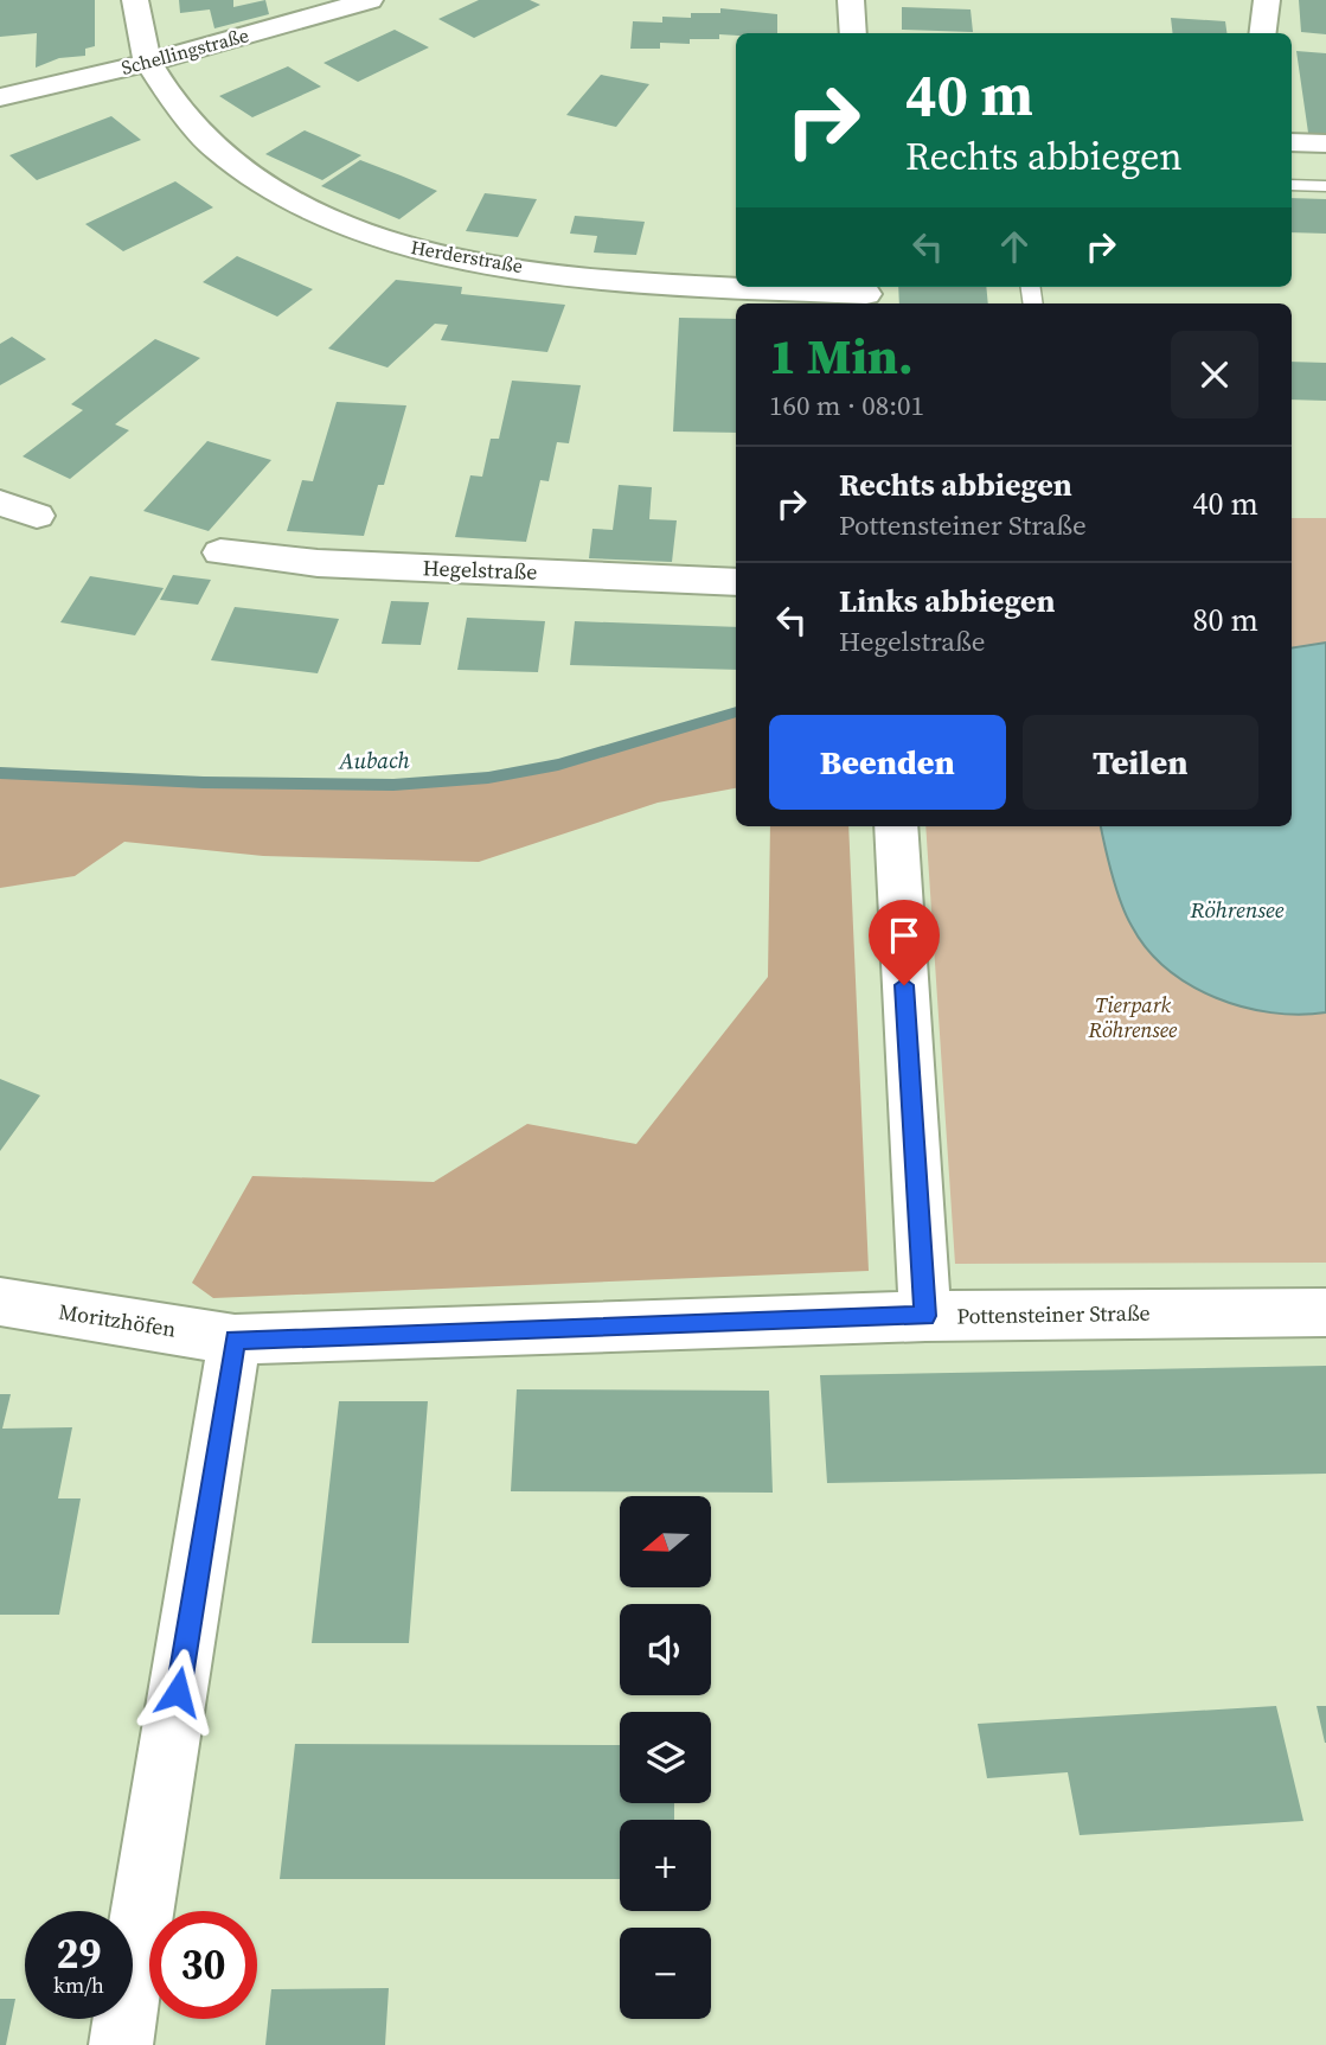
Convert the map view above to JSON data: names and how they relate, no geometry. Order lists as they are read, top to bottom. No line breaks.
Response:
{"streets":{"street":["Schellingstraße","Herderstraße","Hegelstraße","Pottensteiner Straße","Moritzhöfen"]},"crossings":[["Schellingstraße","Herderstraße"],["Pottensteiner Straße","Moritzhöfen"]],"water":["Aubach","Röhrensee"],"parks":["Tierpark Röhrensee"],"north":"left","page":{"turn":["40 m","Rechts abbiegen"],"heading":["1 Min.","160 m · 08:01"],"list":[{"name":"Rechts abbiegen","note":"Pottensteiner Straße","value":"40 m"},{"name":"Links abbiegen","note":"Hegelstraße","value":"80 m"}],"buttons":["Beenden","Teilen"],"map_buttons":["+","−"],"speed":"29 km/h","limit":"30"}}
